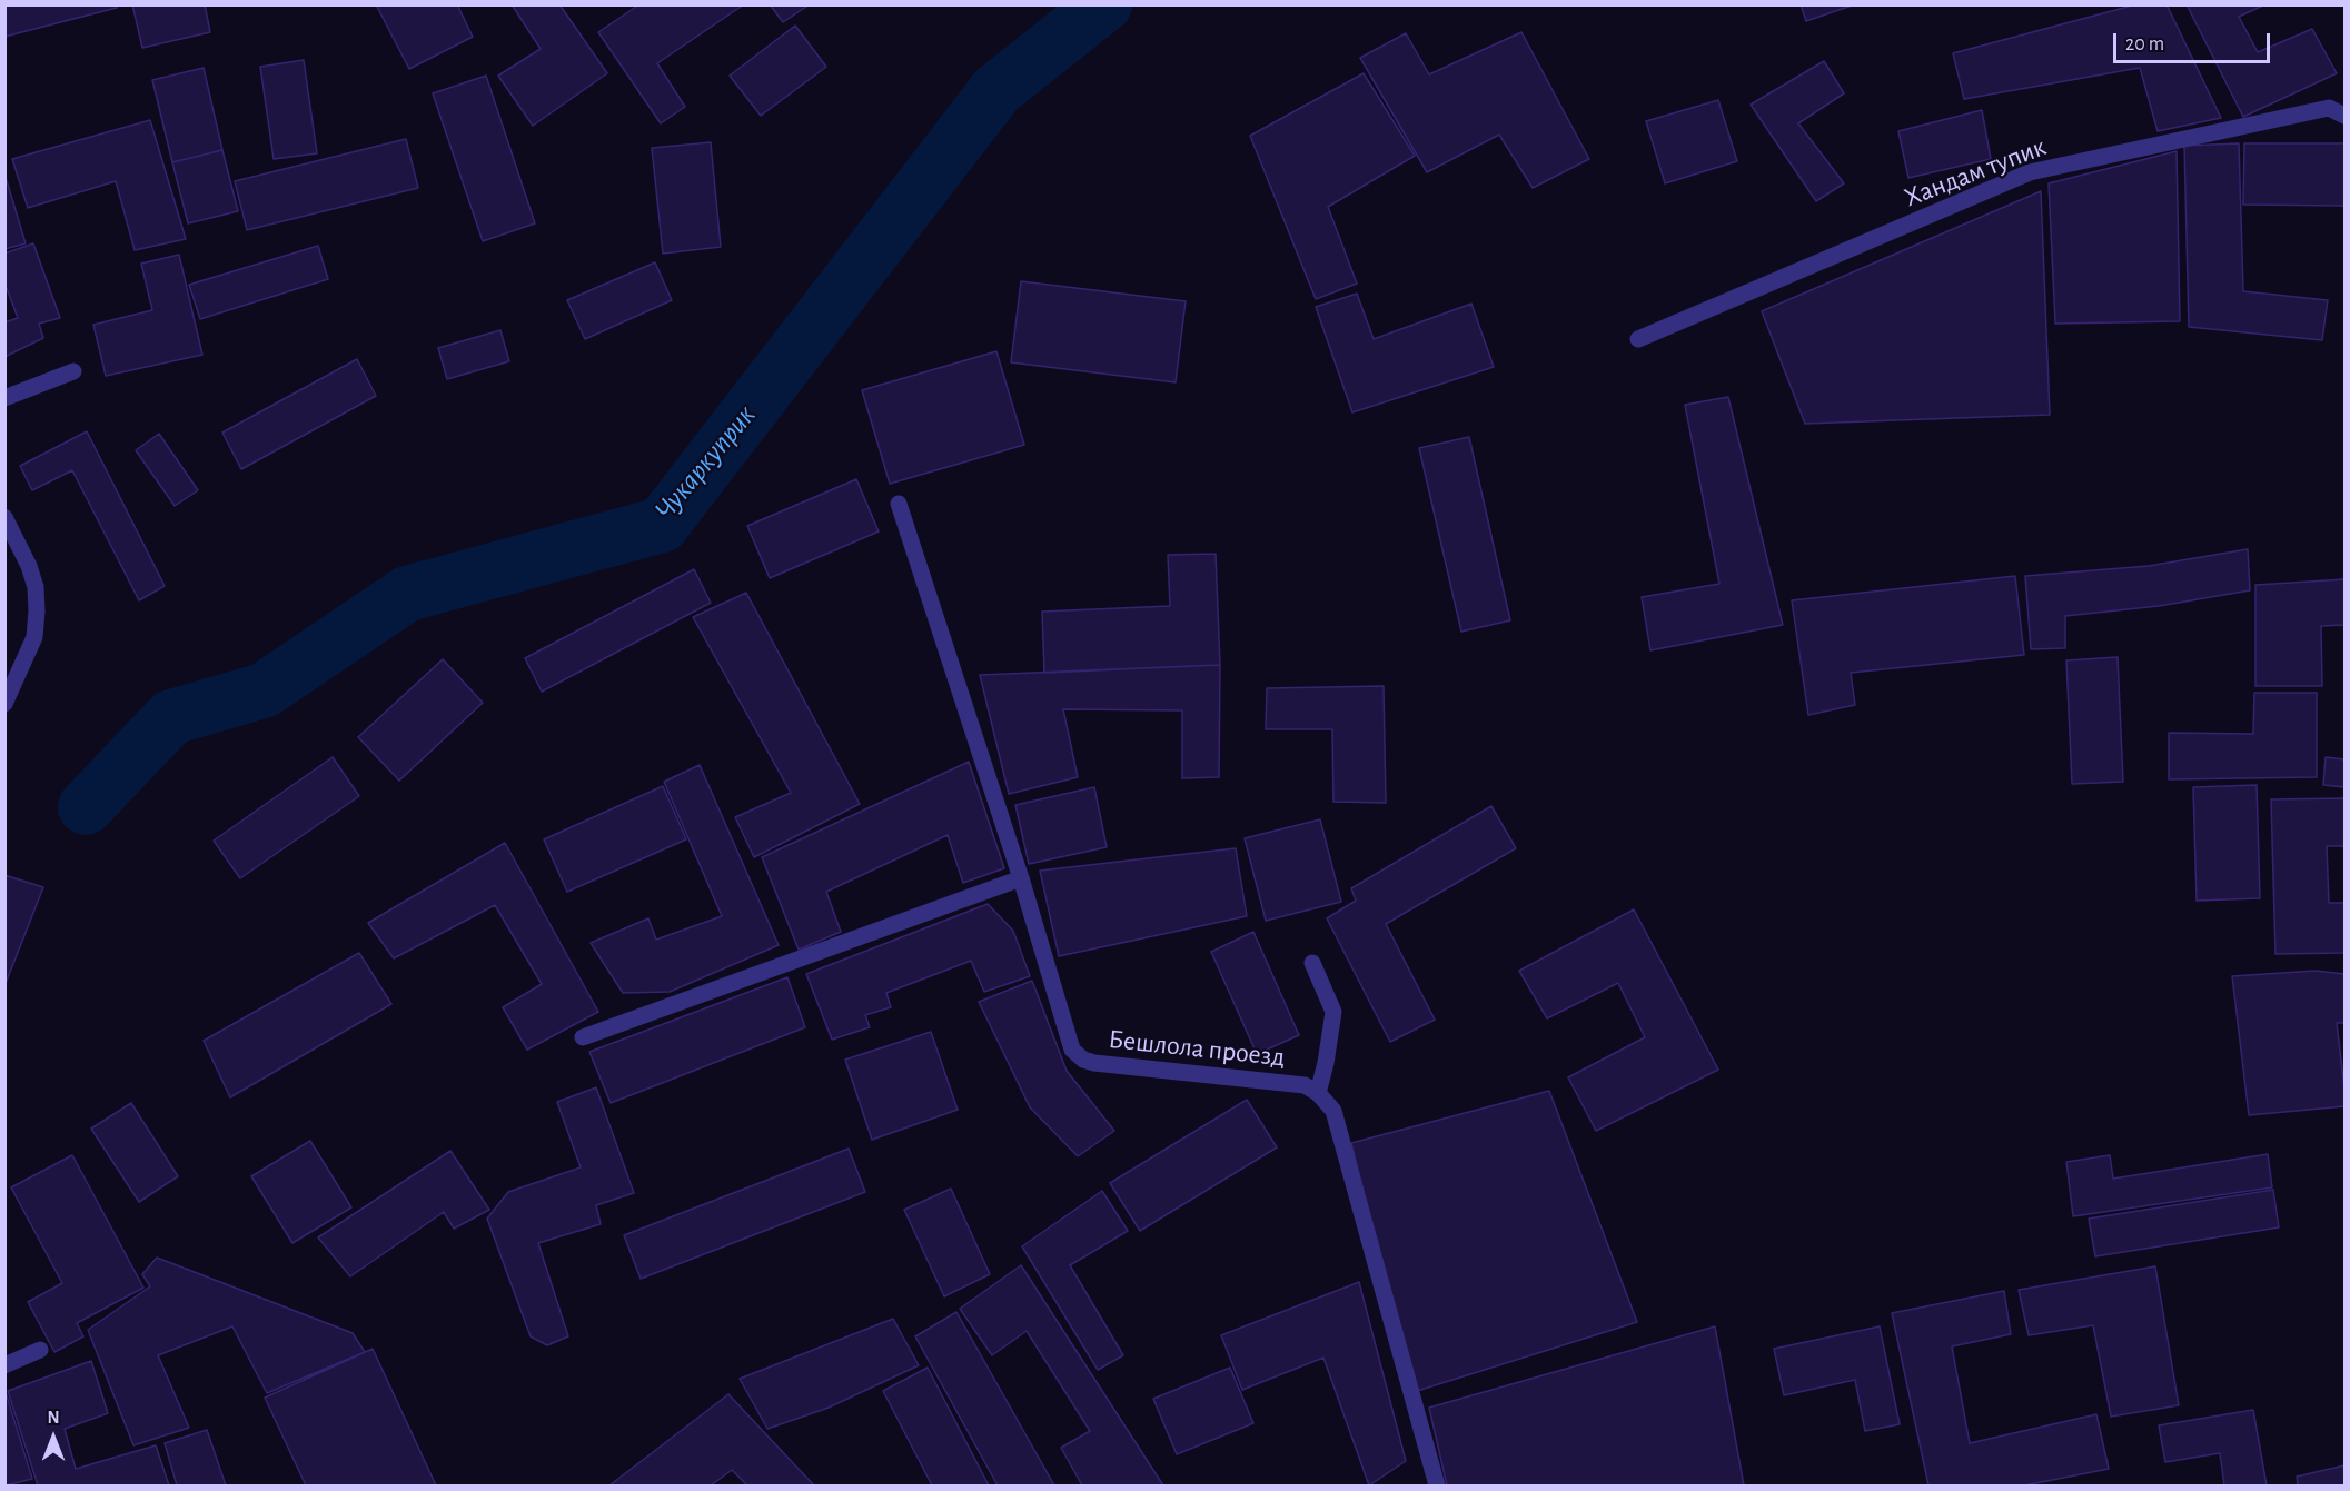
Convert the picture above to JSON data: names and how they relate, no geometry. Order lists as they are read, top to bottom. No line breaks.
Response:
{"streets":{"street":["Хандам тупик","Бешлола проезд"]},"water":["Чукаркуприк"],"scale_bar":"20 m","north":"top"}
